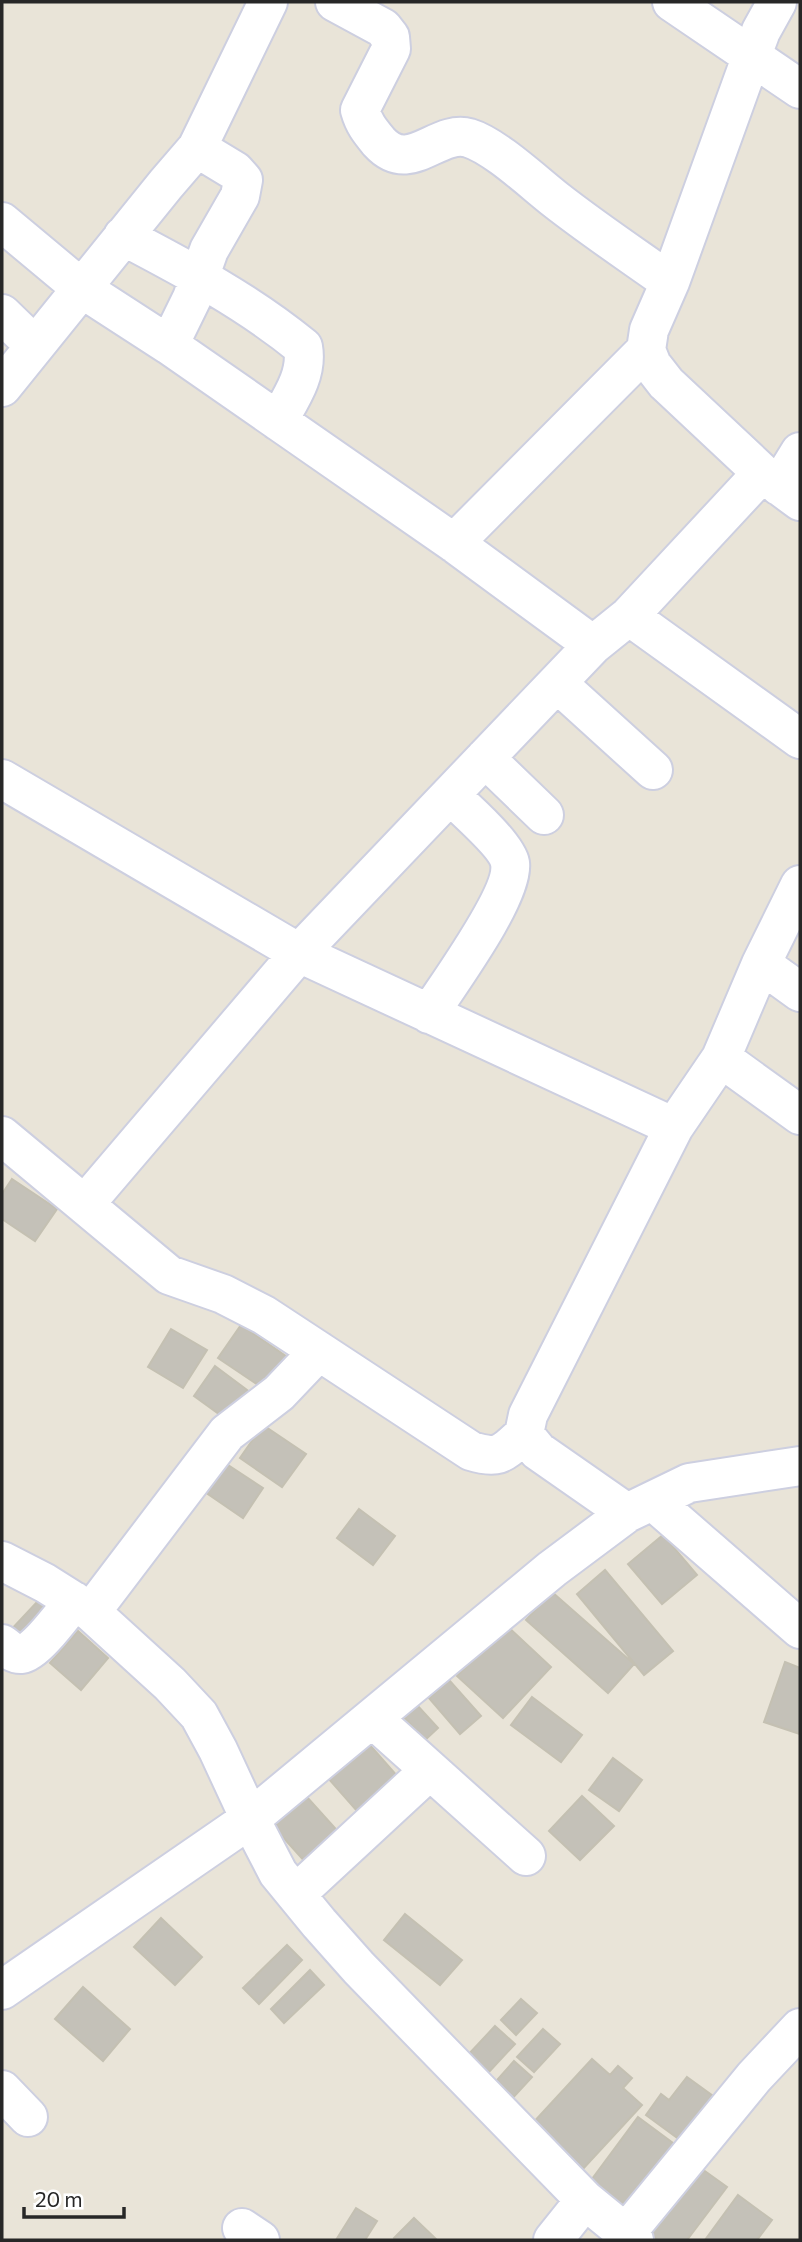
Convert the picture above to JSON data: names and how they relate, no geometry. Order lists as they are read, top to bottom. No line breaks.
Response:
{"scale_bar":"20 m"}
